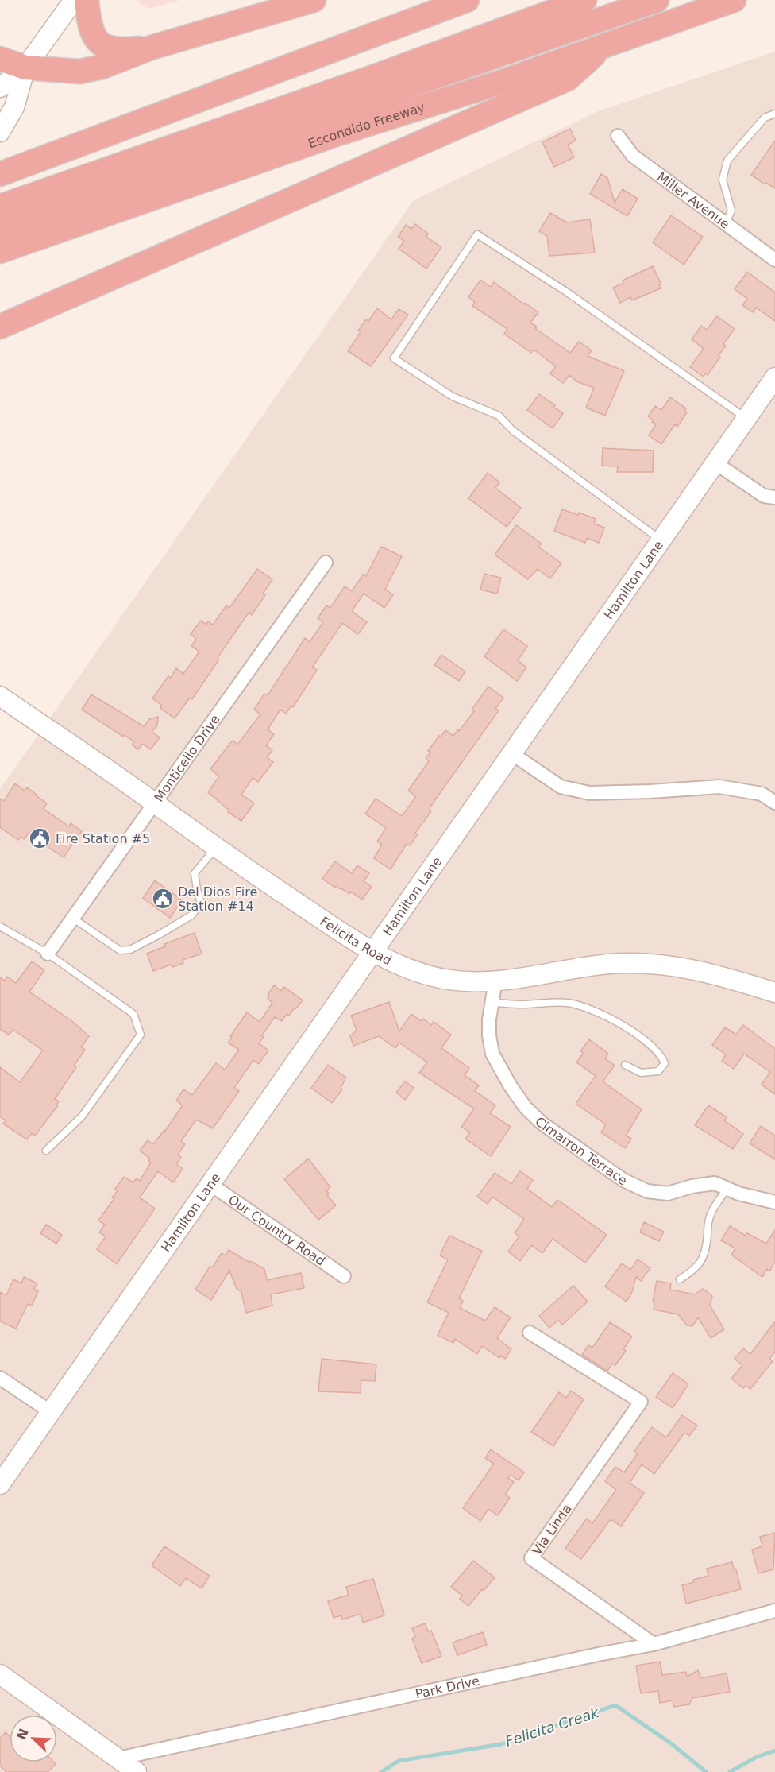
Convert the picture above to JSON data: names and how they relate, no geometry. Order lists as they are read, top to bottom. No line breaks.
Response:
{"streets":{"highway":["Escondido Freeway"],"street":["Miller Avenue","Hamilton Lane","Monticello Drive","Felicita Road","Cimarron Terrace","Our Country Road","Via Linda","Park Drive"]},"crossings":[["Hamilton Lane","Felicita Road"],["Hamilton Lane","Our Country Road"],["Monticello Drive","Felicita Road"],["Felicita Road","Cimarron Terrace"],["Via Linda","Park Drive"]],"water":["Felicita Creak"],"places":{"public building":["Fire Station #5","Del Dios Fire Station #14"]},"north":"top left"}
